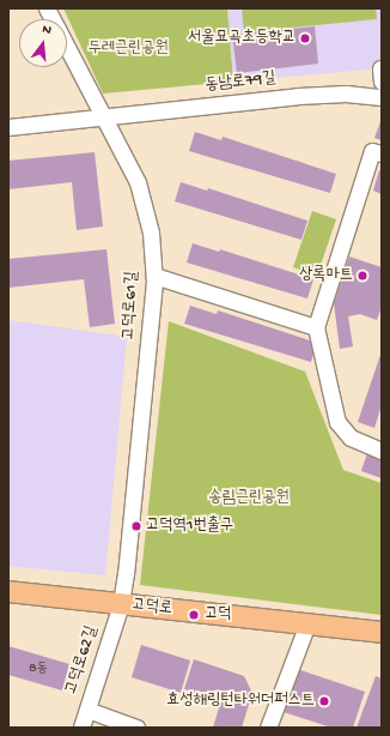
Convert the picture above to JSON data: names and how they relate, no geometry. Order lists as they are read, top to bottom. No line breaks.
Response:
{"streets":{"main road":["고덕로"],"street":["동남로79길","고덕로61길","고덕로62길"]},"crossings":[["동남로79길","고덕로61길"],["고덕로61길","고덕로"],["고덕로61길","고덕로62길"],["고덕로","고덕로62길"]],"parks":["두레근린공원","송림근린공원"],"places":["서울묘곡초등학교","상록마트","고덕역1번출구","고덕","효성해링턴타워더퍼스트"],"house_numbers":["8동"],"north":"top"}
